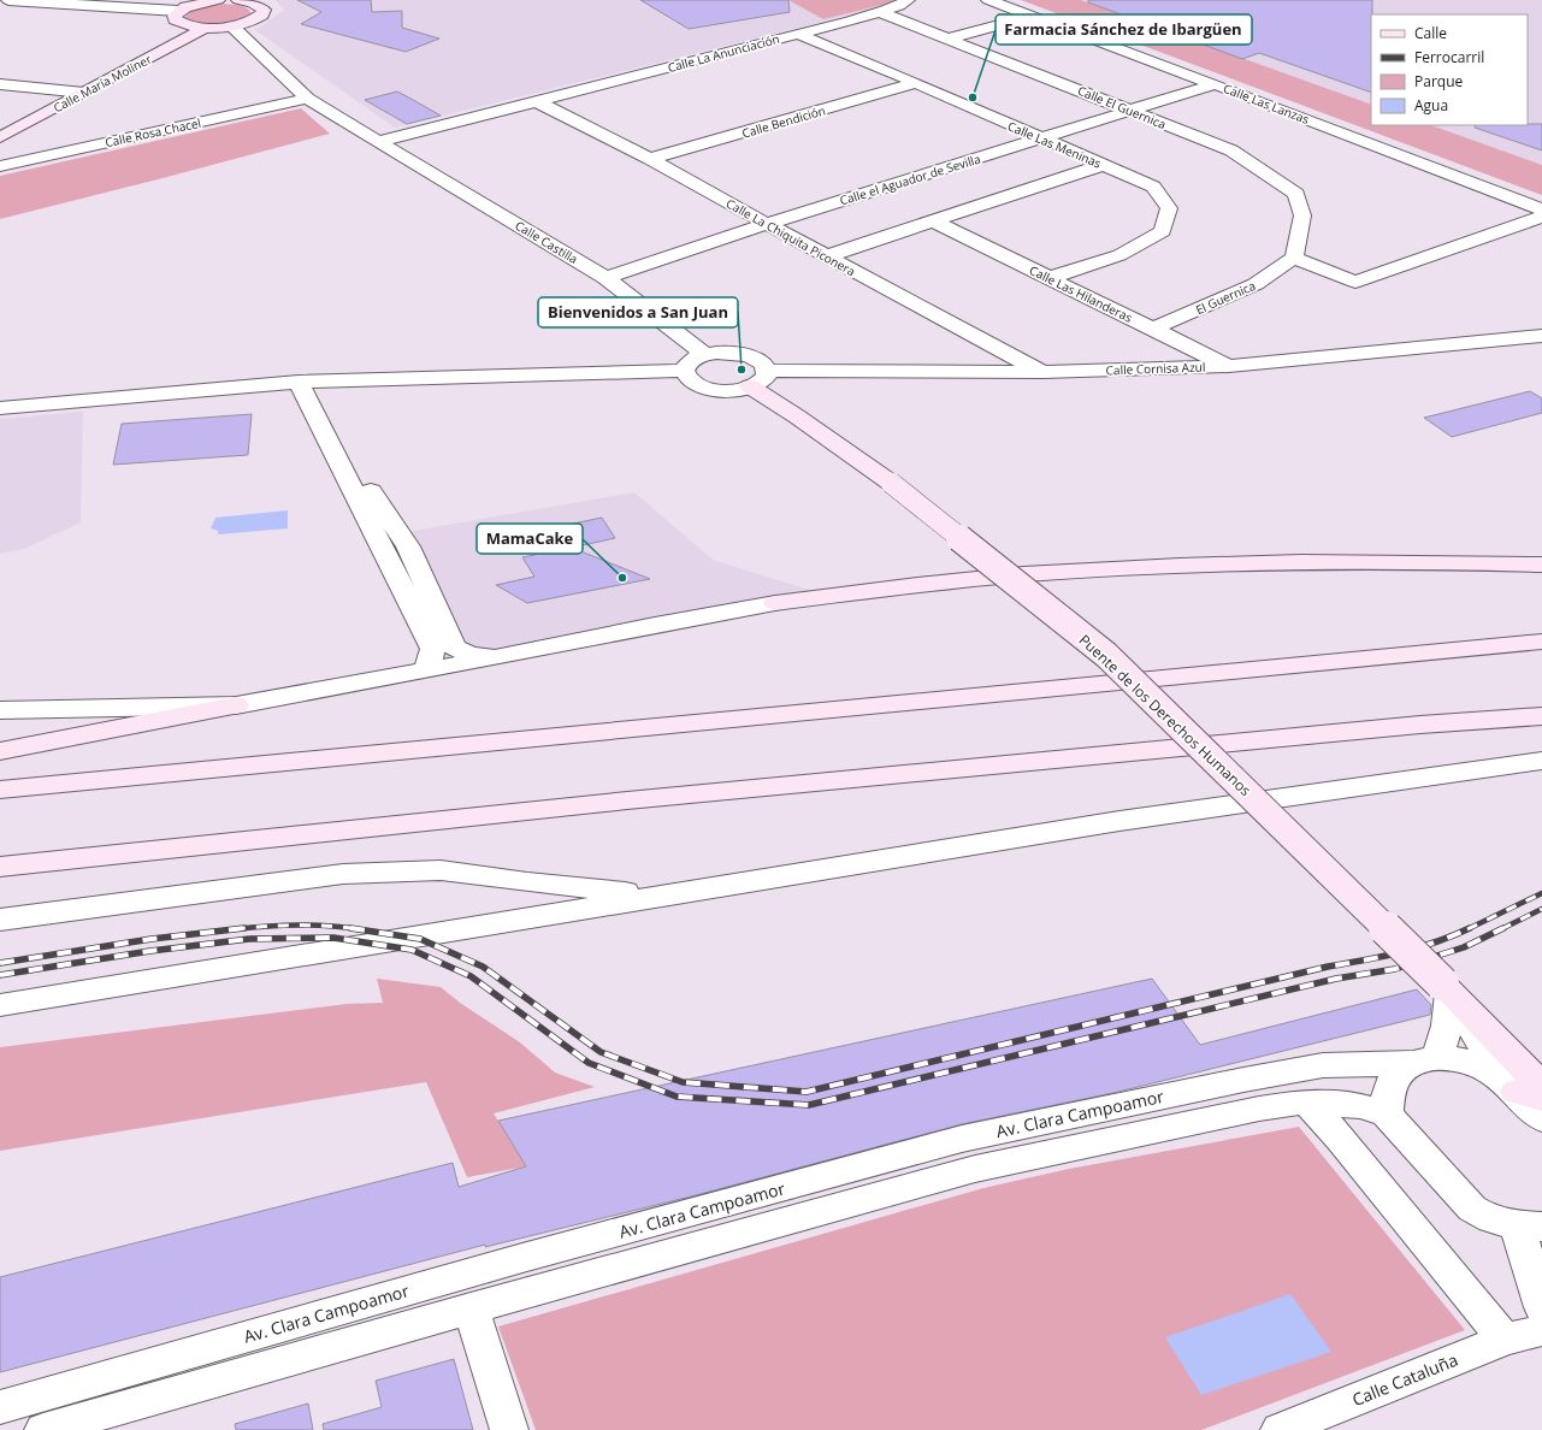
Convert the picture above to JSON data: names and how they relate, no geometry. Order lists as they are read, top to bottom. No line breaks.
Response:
{"streets":{"main road":["Calle María Moliner","Puente de los Derechos Humanos"],"street":["Calle La Anunciación","Calle Las Lanzas","Calle El Guernica","Calle Bendición","Calle Rosa Chacel","Calle Las Meninas","Calle el Aguador de Sevilla","Calle La Chiquita Piconera","Calle Castilla","Calle Las Hilanderas","El Guernica","Calle Cornisa Azul","Av. Clara Campoamor","Calle Cataluña"]},"crossings":[["Calle La Anunciación","Calle El Guernica"],["Calle La Anunciación","Calle Las Meninas"],["Calle La Anunciación","Calle La Chiquita Piconera"],["Calle La Anunciación","Calle Castilla"],["Calle Las Lanzas","Calle el Aguador de Sevilla"],["Calle El Guernica","Calle el Aguador de Sevilla"],["Calle El Guernica","El Guernica"],["Calle Bendición","Calle Las Meninas"],["Calle Bendición","Calle La Chiquita Piconera"],["Calle Rosa Chacel","Calle Castilla"],["Calle Las Meninas","Calle el Aguador de Sevilla"],["Calle Las Meninas","Calle Las Hilanderas"],["Calle el Aguador de Sevilla","Calle La Chiquita Piconera"],["Calle el Aguador de Sevilla","Calle Castilla"],["Calle La Chiquita Piconera","Calle Cornisa Azul"],["Calle Las Hilanderas","El Guernica"],["Calle Las Hilanderas","Calle Cornisa Azul"]],"places":["Farmacia Sánchez de Ibargüen","Bienvenidos a San Juan","MamaCake"],"legend":["Calle","Ferrocarril","Parque","Agua"]}
